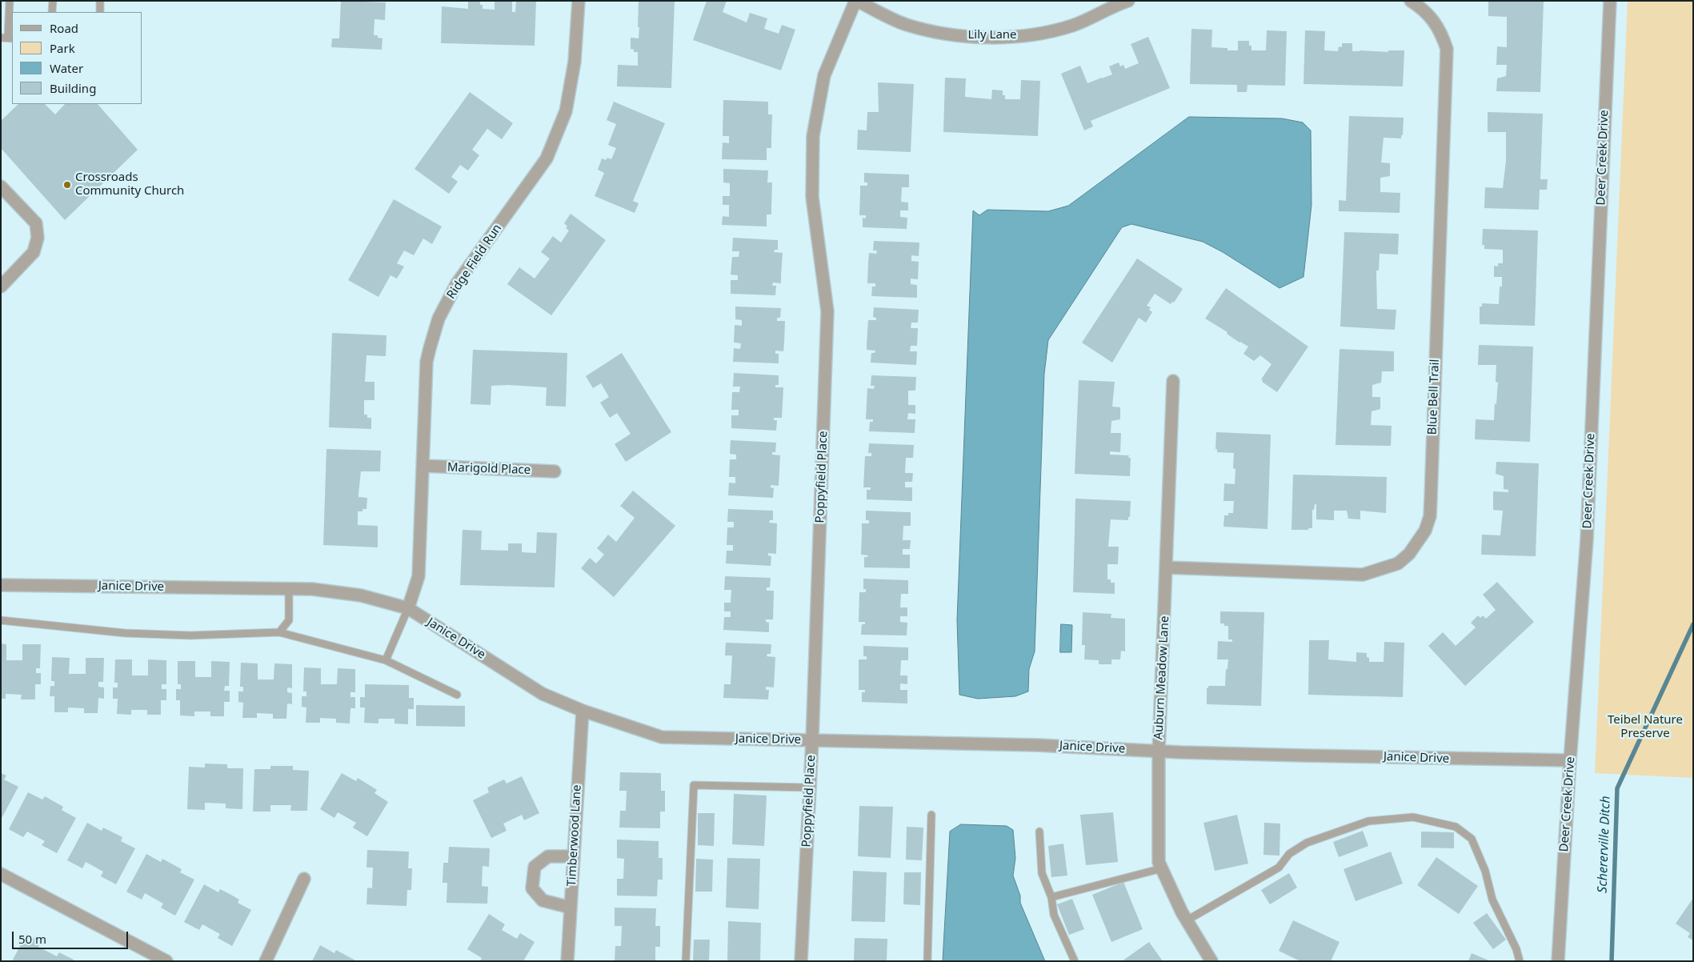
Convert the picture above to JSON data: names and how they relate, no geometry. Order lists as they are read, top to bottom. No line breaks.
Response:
{"streets":{"street":["Lily Lane","Deer Creek Drive","Ridge Field Run","Blue Bell Trail","Marigold Place","Poppyfield Place","Janice Drive","Auburn Meadow Lane","Timberwood Lane"]},"crossings":[["Lily Lane","Poppyfield Place"],["Deer Creek Drive","Janice Drive"],["Ridge Field Run","Marigold Place"],["Ridge Field Run","Janice Drive"],["Blue Bell Trail","Auburn Meadow Lane"],["Poppyfield Place","Janice Drive"],["Janice Drive","Auburn Meadow Lane"],["Janice Drive","Timberwood Lane"]],"water":["Schererville Ditch"],"parks":["Teibel Nature Preserve"],"places":["Crossroads Community Church"],"legend":["Road","Park","Water","Building"],"scale_bar":"50 m"}
